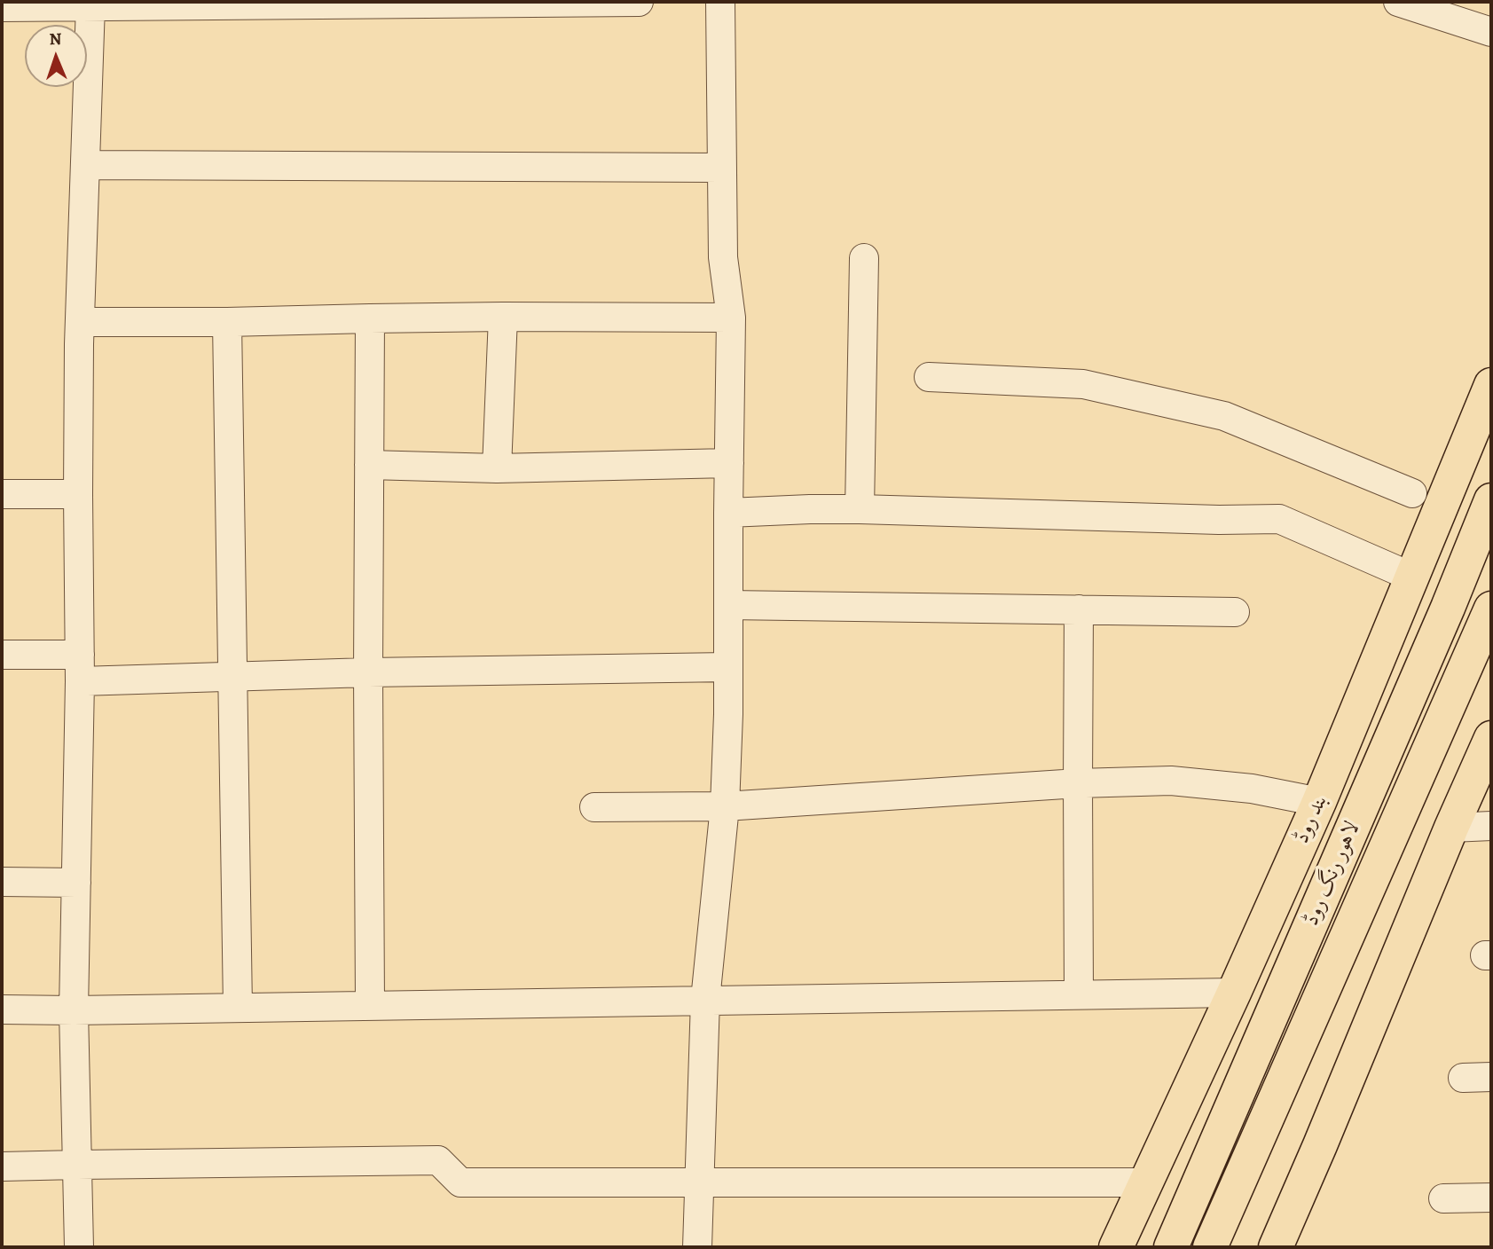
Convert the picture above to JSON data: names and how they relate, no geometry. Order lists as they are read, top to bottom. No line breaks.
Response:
{"streets":{"main road":["بند روڈ","لاہور رنگ روڈ"]},"north":"top"}
